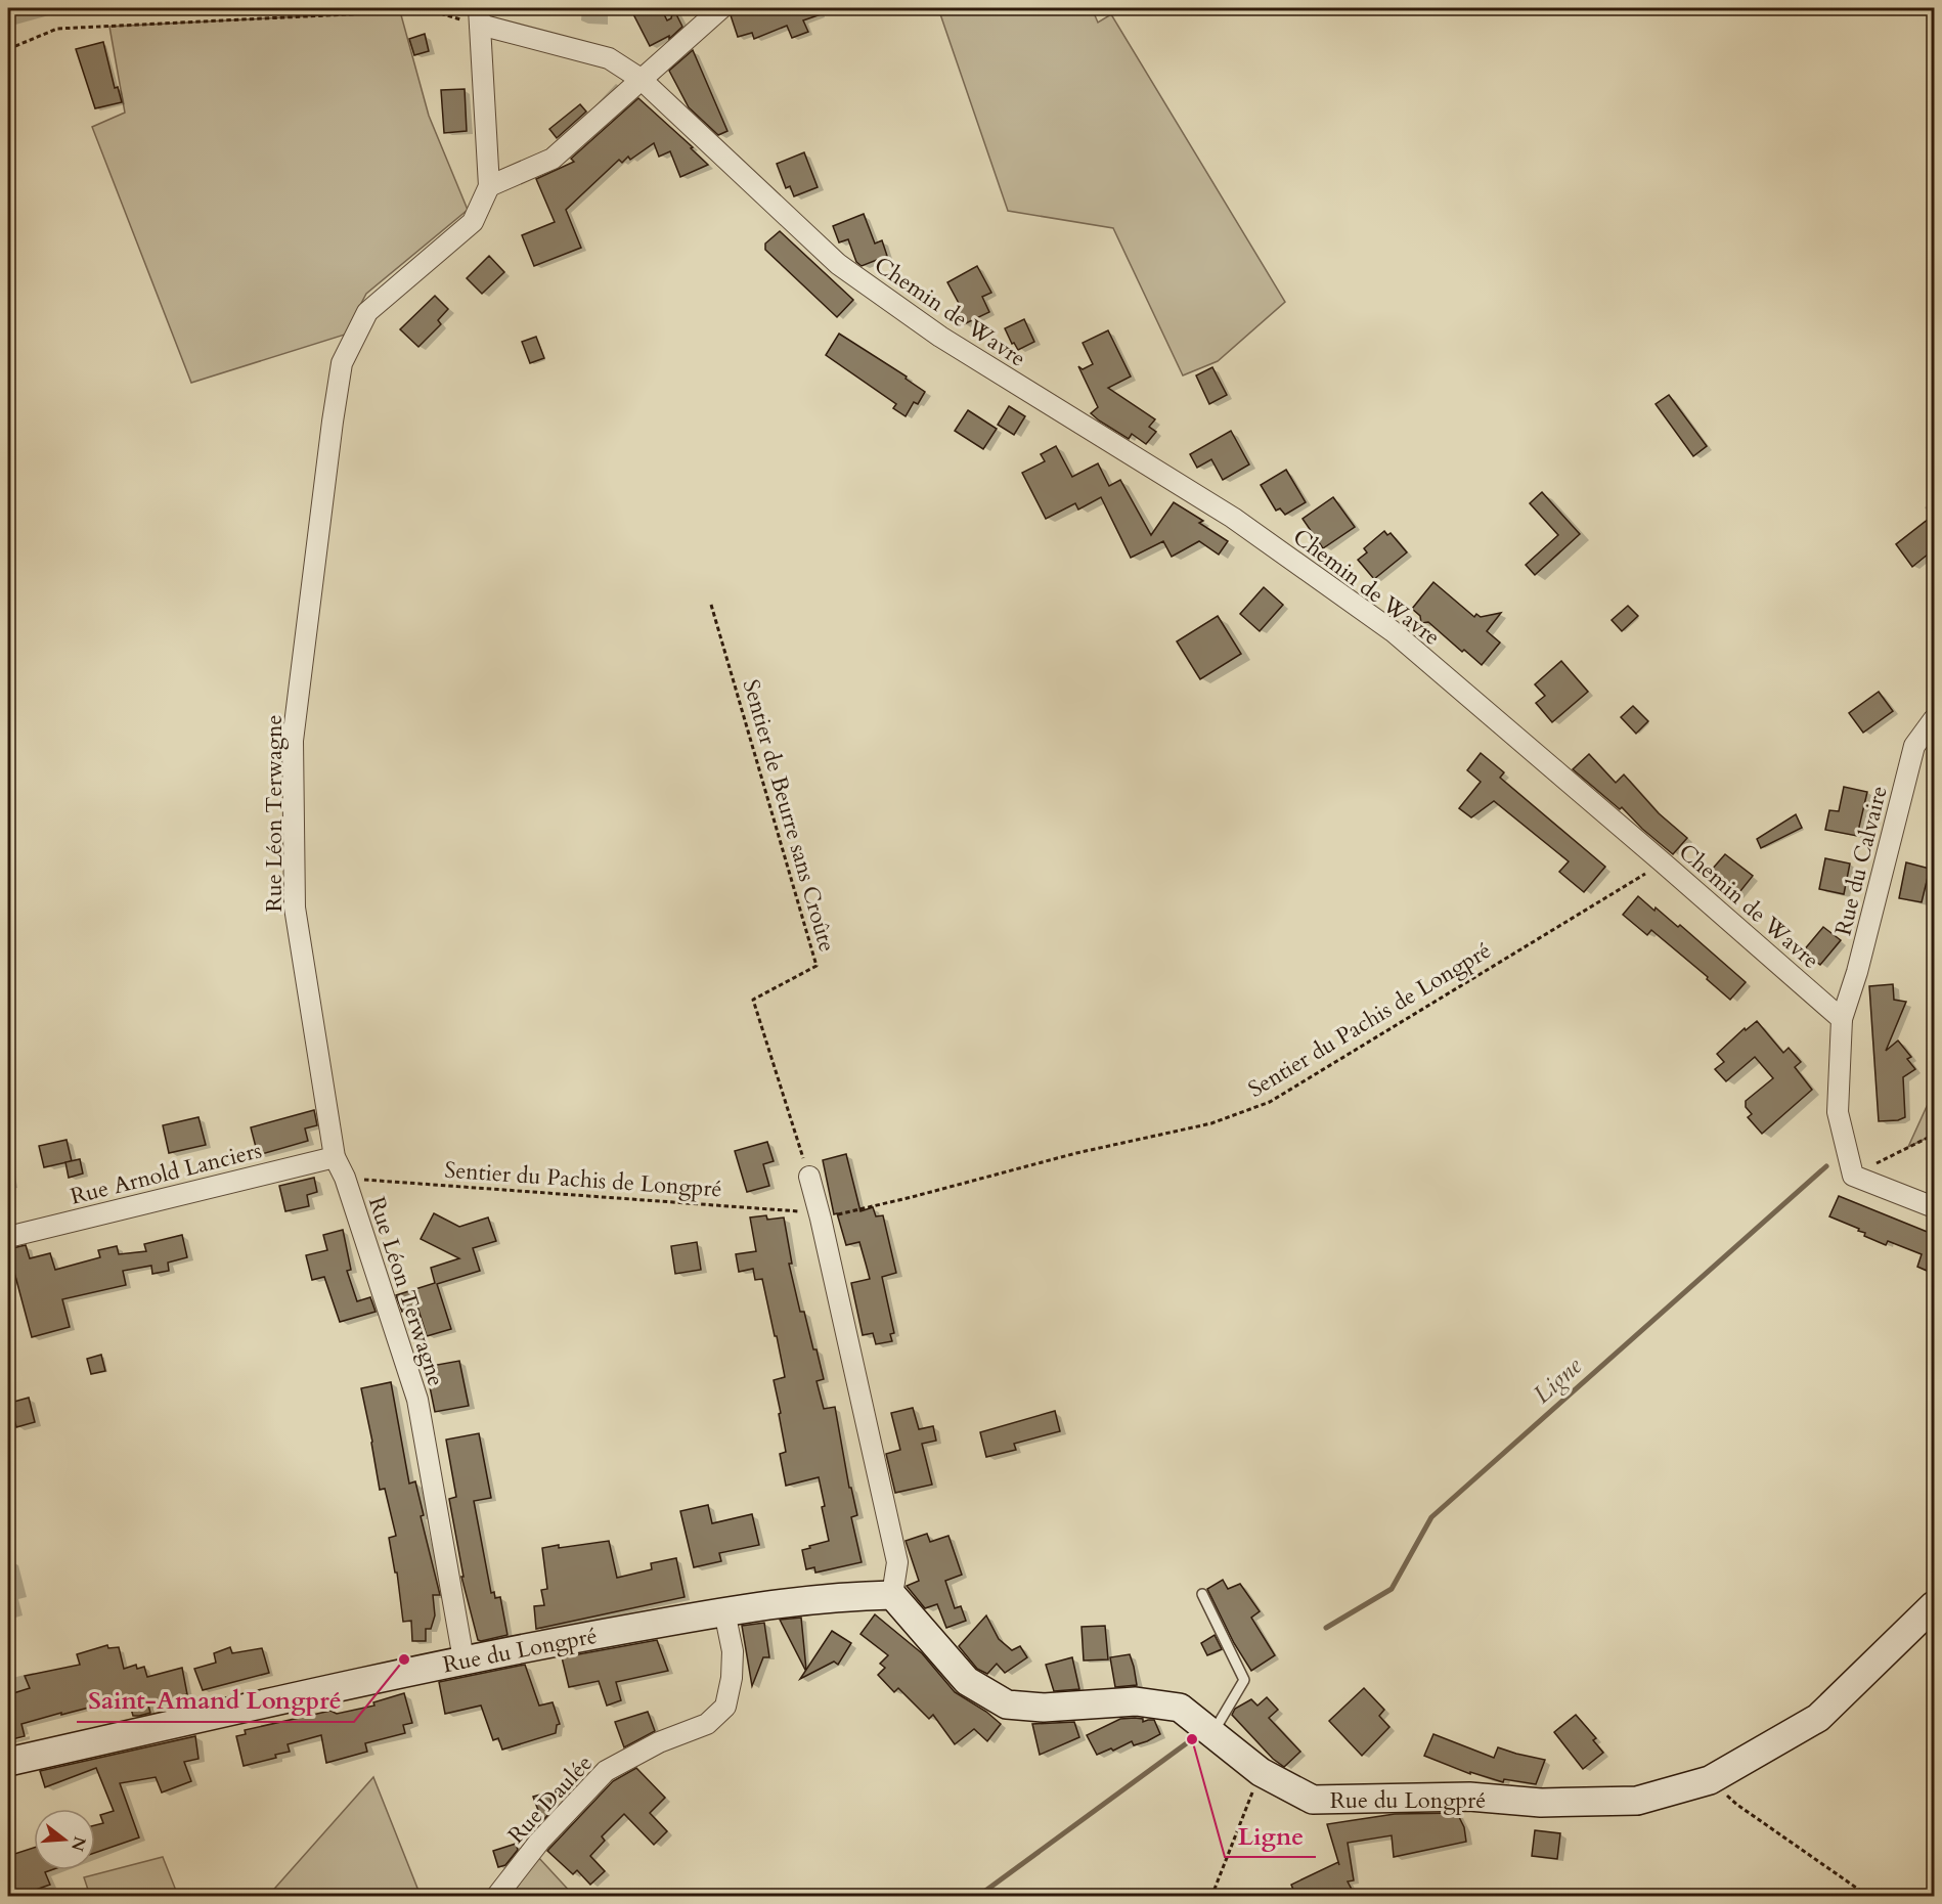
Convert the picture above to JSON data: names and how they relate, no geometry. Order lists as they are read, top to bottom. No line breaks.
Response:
{"streets":{"street":["Chemin de Wavre","Rue Léon Terwagne","Rue du Calvaire","Rue Arnold Lanciers","Rue du Longpré","Rue Daulée"],"path":["Sentier de Beurre sans Croûte","Sentier du Pachis de Longpré"]},"crossings":[["Chemin de Wavre","Rue Léon Terwagne"],["Chemin de Wavre","Rue du Calvaire"],["Chemin de Wavre","Sentier du Pachis de Longpré"],["Rue Léon Terwagne","Sentier du Pachis de Longpré"],["Rue Léon Terwagne","Rue Arnold Lanciers"],["Rue Léon Terwagne","Rue du Longpré"],["Rue du Longpré","Rue Daulée"]],"water":["Ligne"],"places":["Saint-Amand Longpré","Ligne"],"north":"right"}
